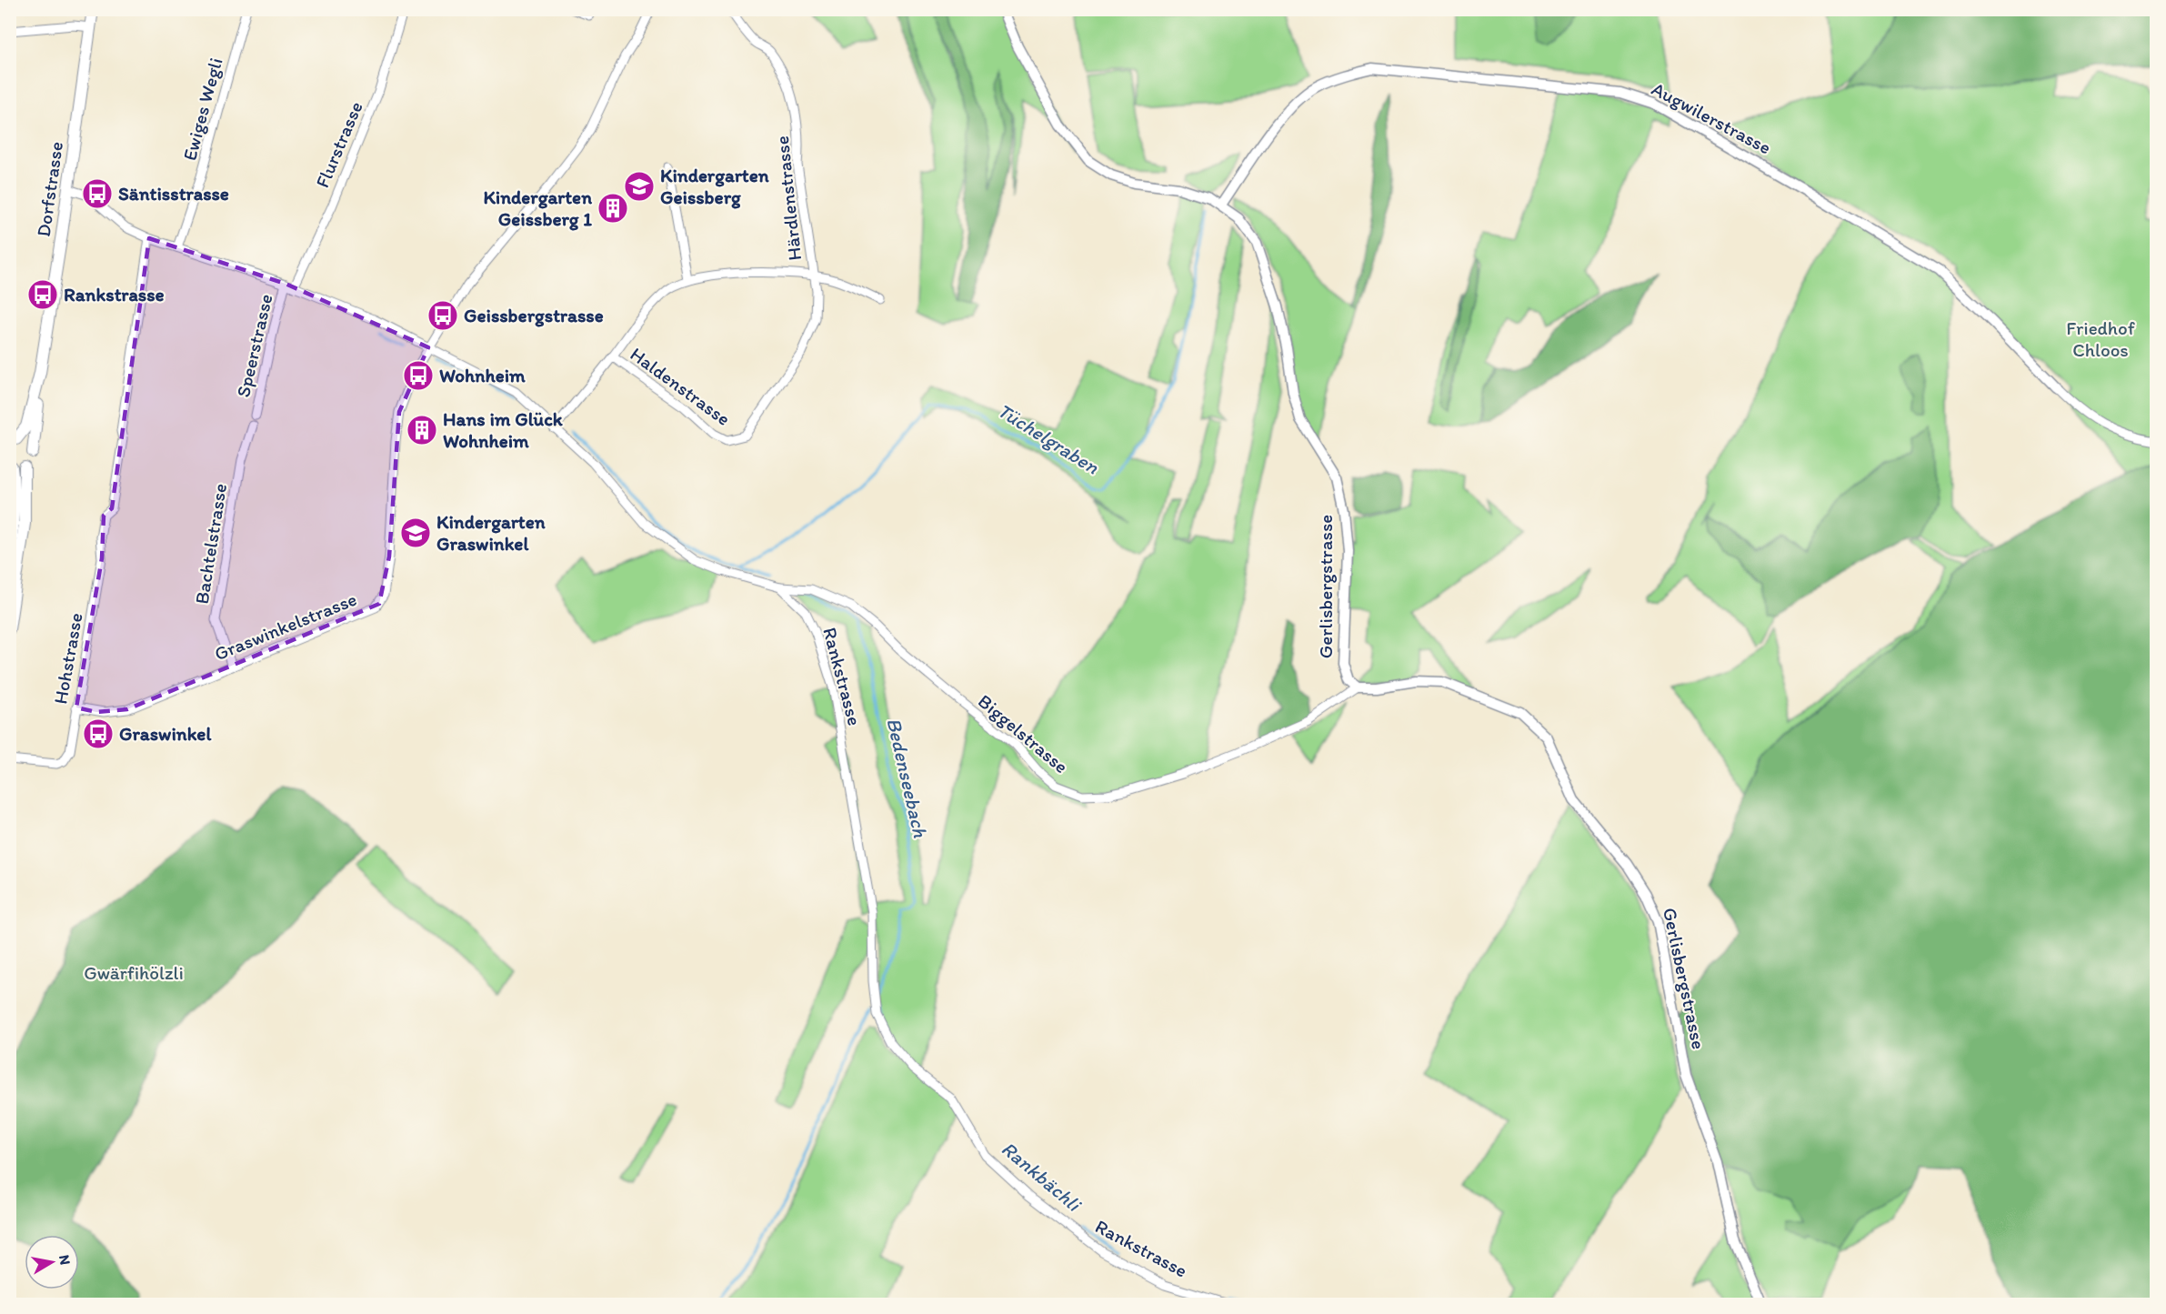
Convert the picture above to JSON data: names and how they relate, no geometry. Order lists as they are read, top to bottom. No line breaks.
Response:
{"streets":{"main road":["Dorfstrasse"],"street":["Ewiges Wegli","Augwilerstrasse","Flurstrasse","Härdlenstrasse","Speerstrasse","Haldenstrasse","Bachtelstrasse","Gerlisbergstrasse","Graswinkelstrasse","Hohstrasse","Rankstrasse","Biggelstrasse"]},"crossings":[["Ewiges Wegli","Rankstrasse"],["Augwilerstrasse","Gerlisbergstrasse"],["Flurstrasse","Speerstrasse"],["Flurstrasse","Rankstrasse"],["Dorfstrasse","Rankstrasse"],["Härdlenstrasse","Haldenstrasse"],["Speerstrasse","Rankstrasse"],["Bachtelstrasse","Graswinkelstrasse"],["Gerlisbergstrasse","Biggelstrasse"],["Graswinkelstrasse","Hohstrasse"],["Graswinkelstrasse","Rankstrasse"],["Hohstrasse","Rankstrasse"],["Rankstrasse","Biggelstrasse"]],"water":["Tüchelgraben","Bedenseebach","Rankbächli"],"parks":["Friedhof Chloos","Gwärfihölzli"],"places":{"school or university":["Kindergarten Geissberg","Kindergarten Graswinkel"],"bus stop":["Säntisstrasse","Rankstrasse","Geissbergstrasse","Wohnheim","Graswinkel"],"building":["Kindergarten Geissberg 1","Hans im Glück Wohnheim"]},"north":"right"}
